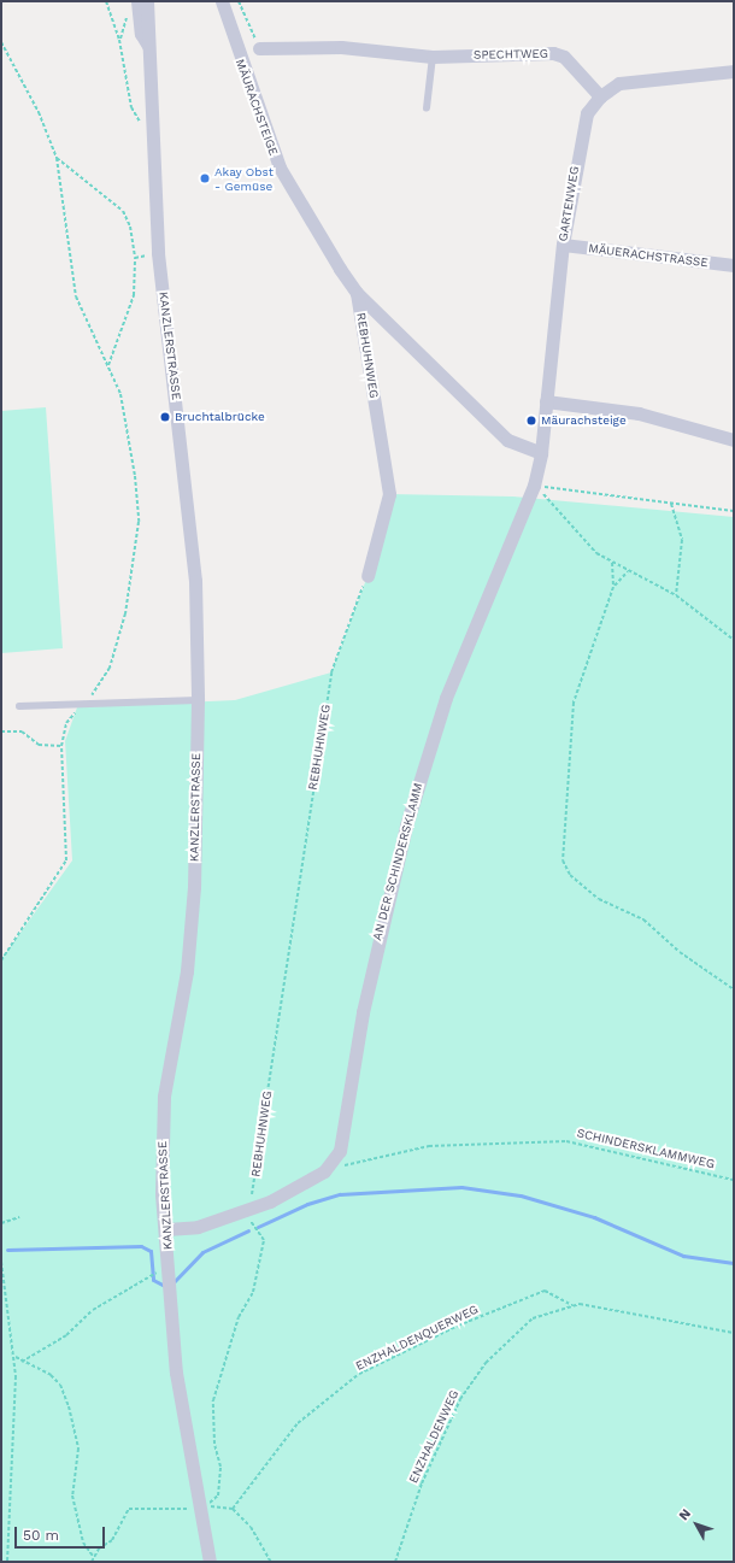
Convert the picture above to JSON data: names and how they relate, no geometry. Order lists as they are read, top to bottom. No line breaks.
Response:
{"streets":{"street":["SPECHTWEG","MÄURACHSTEIGE","GARTENWEG","MÄUERACHSTRASSE","KANZLERSTRASSE","REBHUHNWEG","AN DER SCHINDERSKLAMM"],"path":["SCHINDERSKLAMMWEG","ENZHALDENQUERWEG","ENZHALDENWEG"]},"crossings":[["SPECHTWEG","GARTENWEG"],["MÄURACHSTEIGE","GARTENWEG"],["MÄURACHSTEIGE","REBHUHNWEG"],["MÄURACHSTEIGE","AN DER SCHINDERSKLAMM"],["GARTENWEG","MÄUERACHSTRASSE"],["GARTENWEG","AN DER SCHINDERSKLAMM"],["AN DER SCHINDERSKLAMM","SCHINDERSKLAMMWEG"],["ENZHALDENQUERWEG","ENZHALDENWEG"]],"places":["Akay Obst - Gemüse","Bruchtalbrücke","Mäurachsteige"],"scale_bar":"50 m","north":"top left"}
